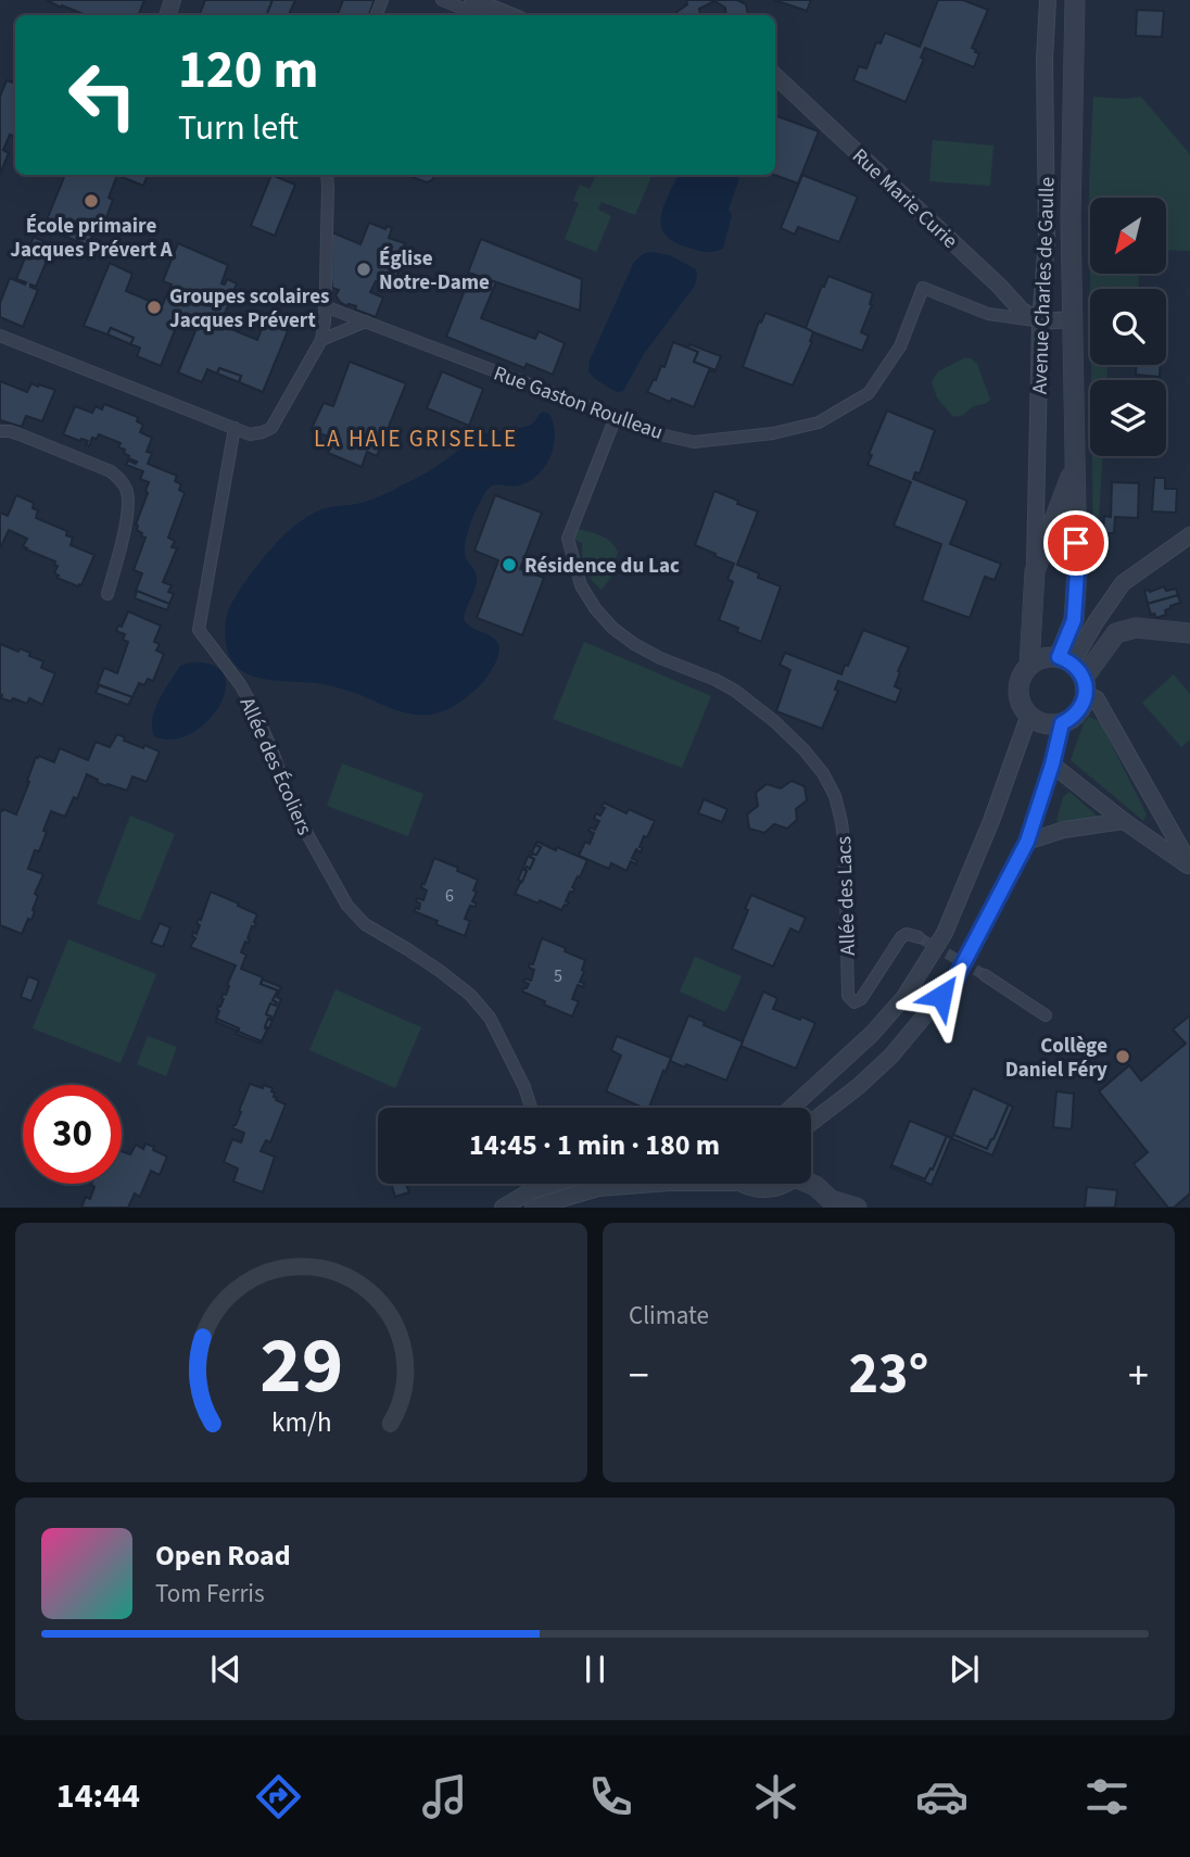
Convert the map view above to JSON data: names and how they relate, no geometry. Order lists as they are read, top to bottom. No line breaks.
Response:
{"streets":{"street":["Rue Marie Curie","Avenue Charles de Gaulle","Rue Gaston Roulleau","Allée des Écoliers","Allée des Lacs"]},"crossings":[["Rue Marie Curie","Avenue Charles de Gaulle"],["Rue Marie Curie","Rue Gaston Roulleau"],["Avenue Charles de Gaulle","Rue Gaston Roulleau"],["Rue Gaston Roulleau","Allée des Lacs"]],"districts":["LA HAIE GRISELLE"],"places":["École primaire Jacques Prévert A","Église Notre-Dame","Groupes scolaires Jacques Prévert","Résidence du Lac","Collège Daniel Féry"],"house_numbers":["6","5"],"north":"bottom left","page":{"turn":["120 m","Turn left"],"limit":"30","trip":"14:45 · 1 min · 180 m","tile":"Climate","heat":["−","23°","+"],"song":["Open Road","Tom Ferris"],"tabs":"14:44","gauge":["29","km/h"]}}
